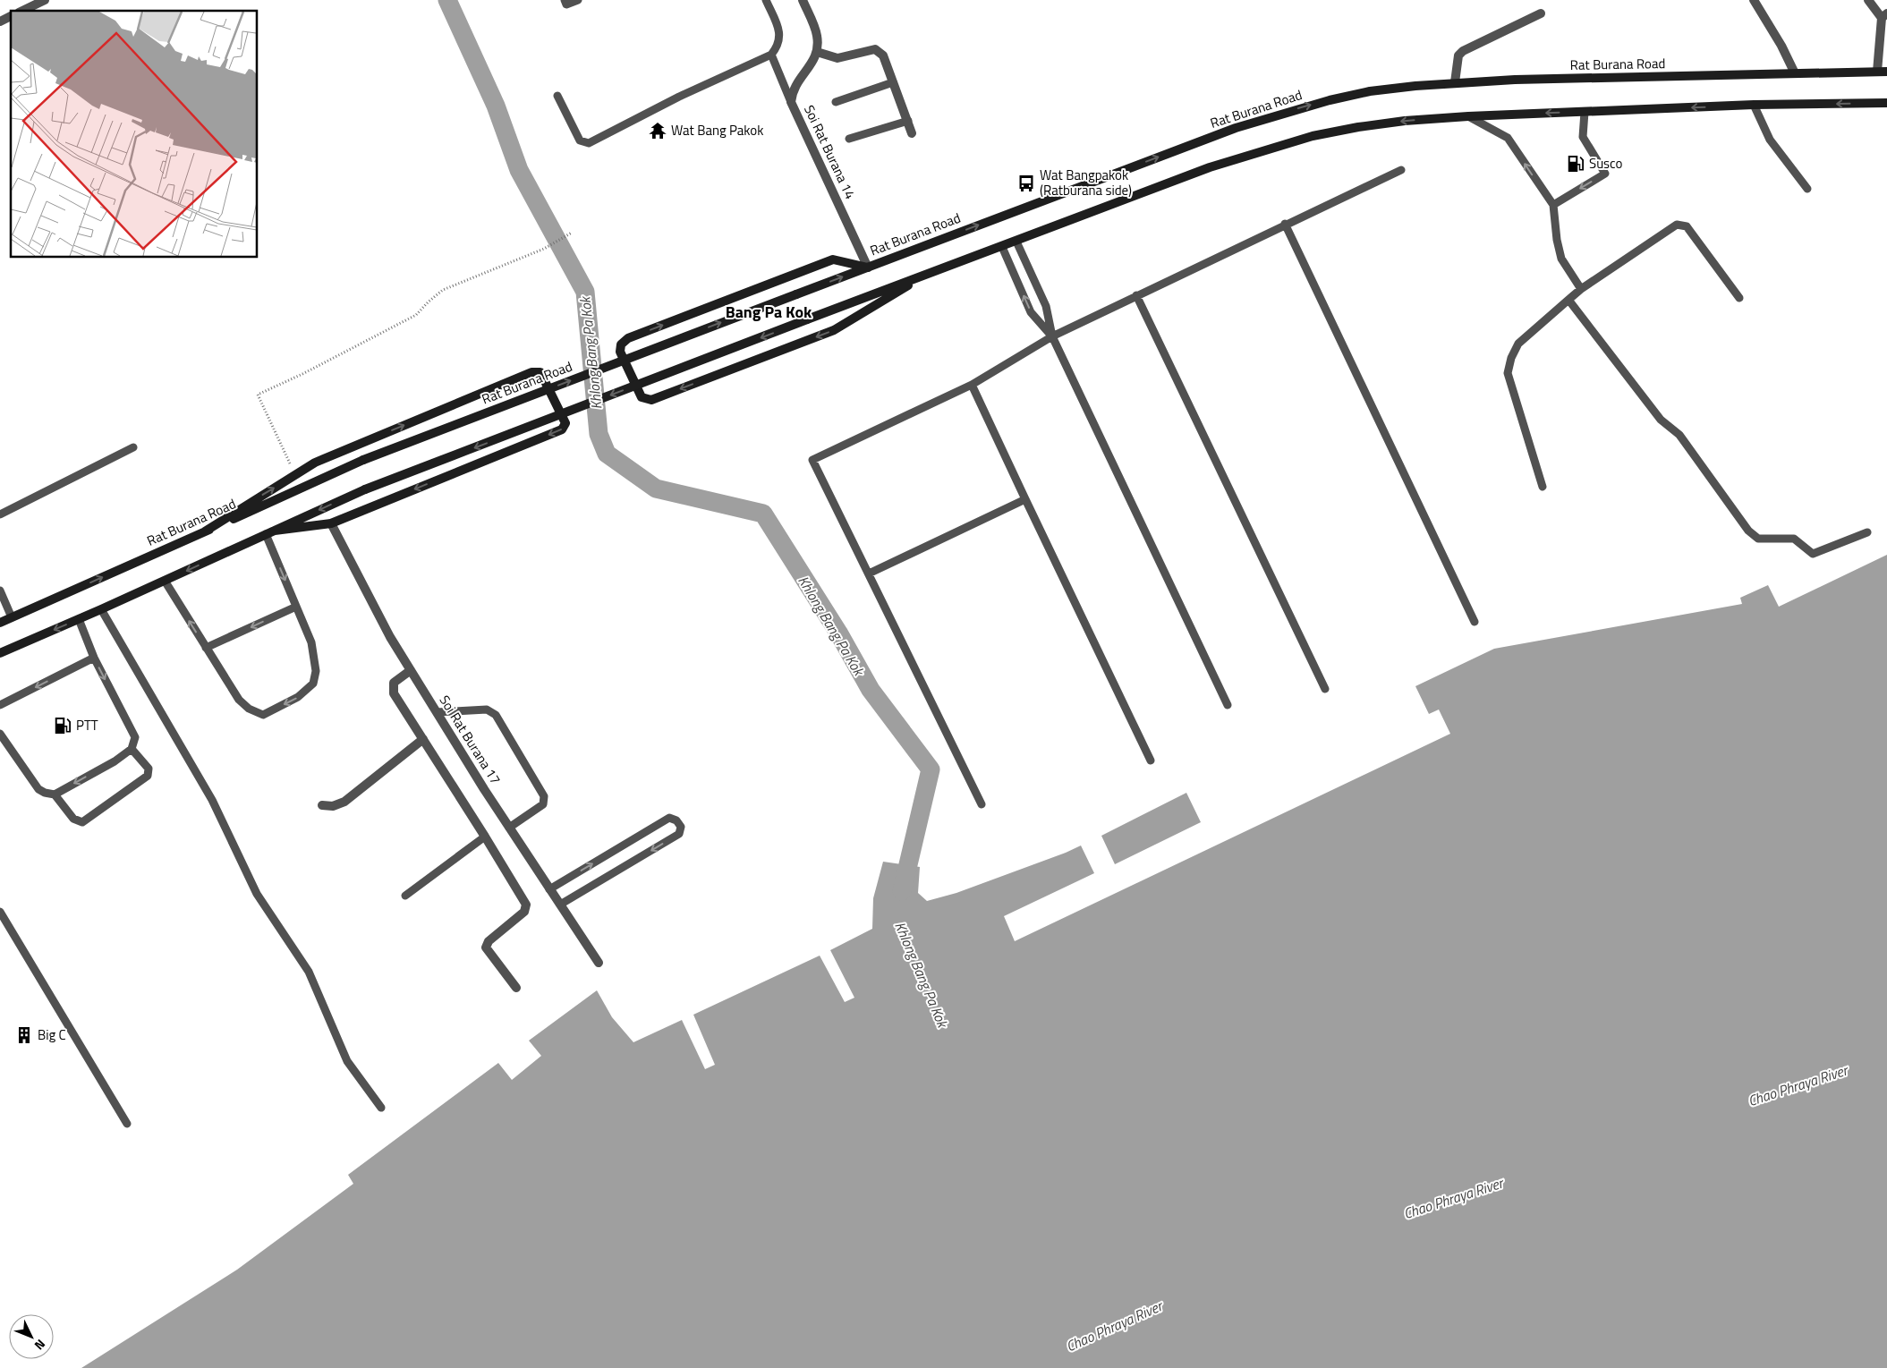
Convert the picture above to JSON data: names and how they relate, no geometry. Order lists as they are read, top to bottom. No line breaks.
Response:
{"streets":{"main road":["Rat Burana Road"],"street":["Soi Rat Burana 14","Soi Rat Burana 17"]},"crossings":[["Rat Burana Road","Soi Rat Burana 14"]],"districts":["Bang Pa Kok"],"water":["Khlong Bang Pa Kok","Chao Phraya River"],"places":{"temple":["Wat Bang Pakok"],"fuel station":["Susco","PTT"],"bus stop":["Wat Bangpakok (Ratburana side)"],"building":["Big C"]},"north":"bottom right"}
